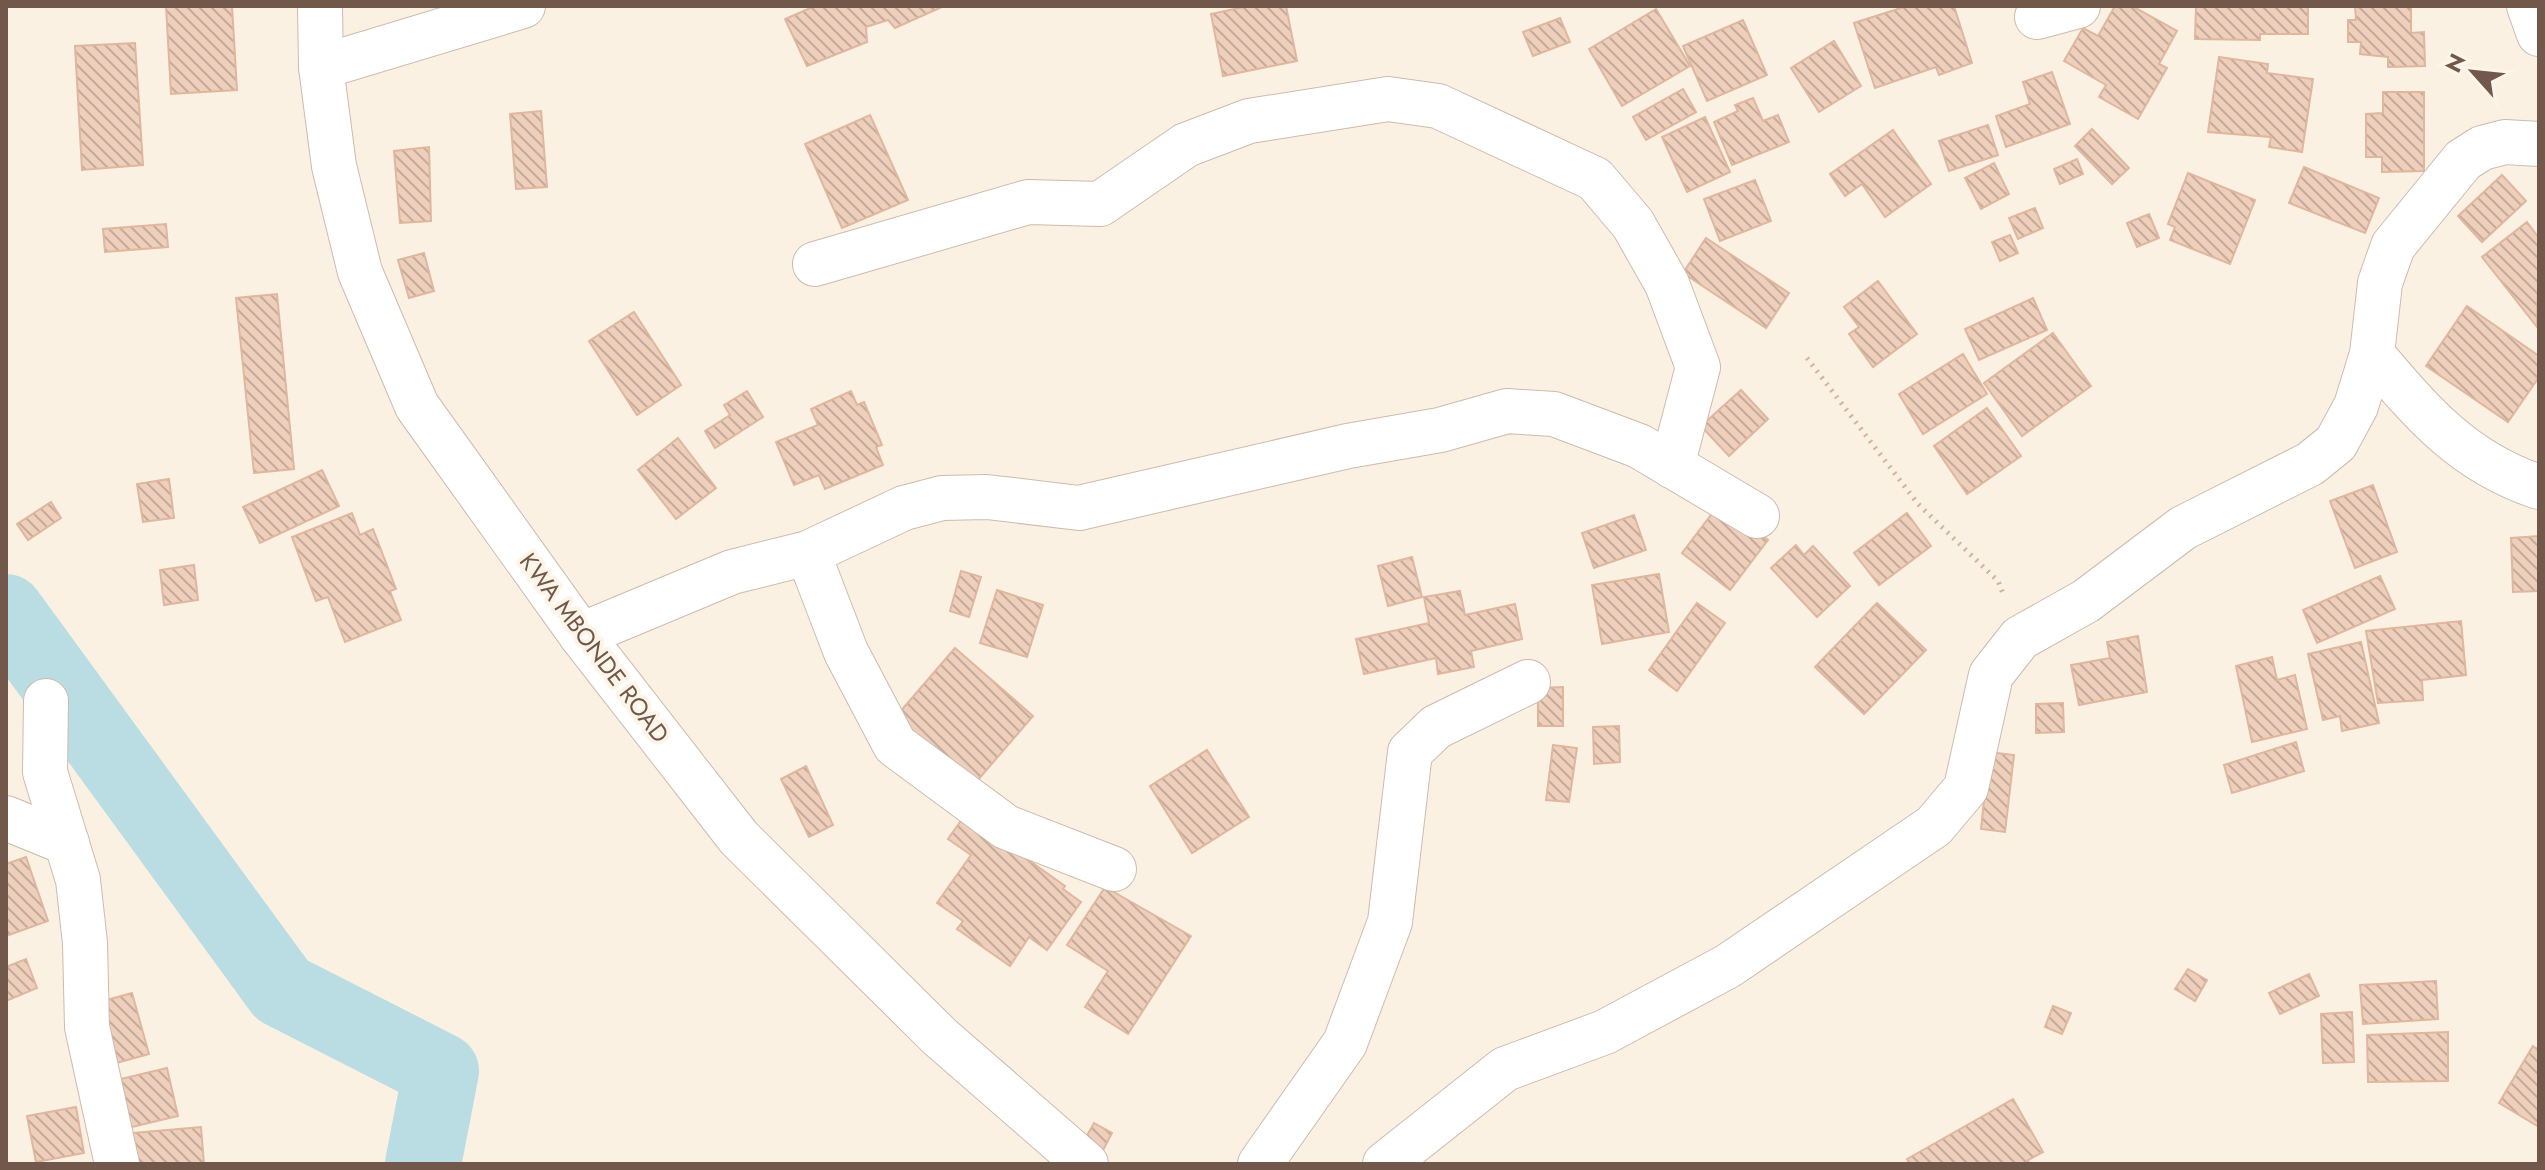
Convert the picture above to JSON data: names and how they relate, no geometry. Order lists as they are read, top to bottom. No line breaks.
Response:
{"streets":{"street":["KWA MBONDE ROAD"]},"north":"top left"}
